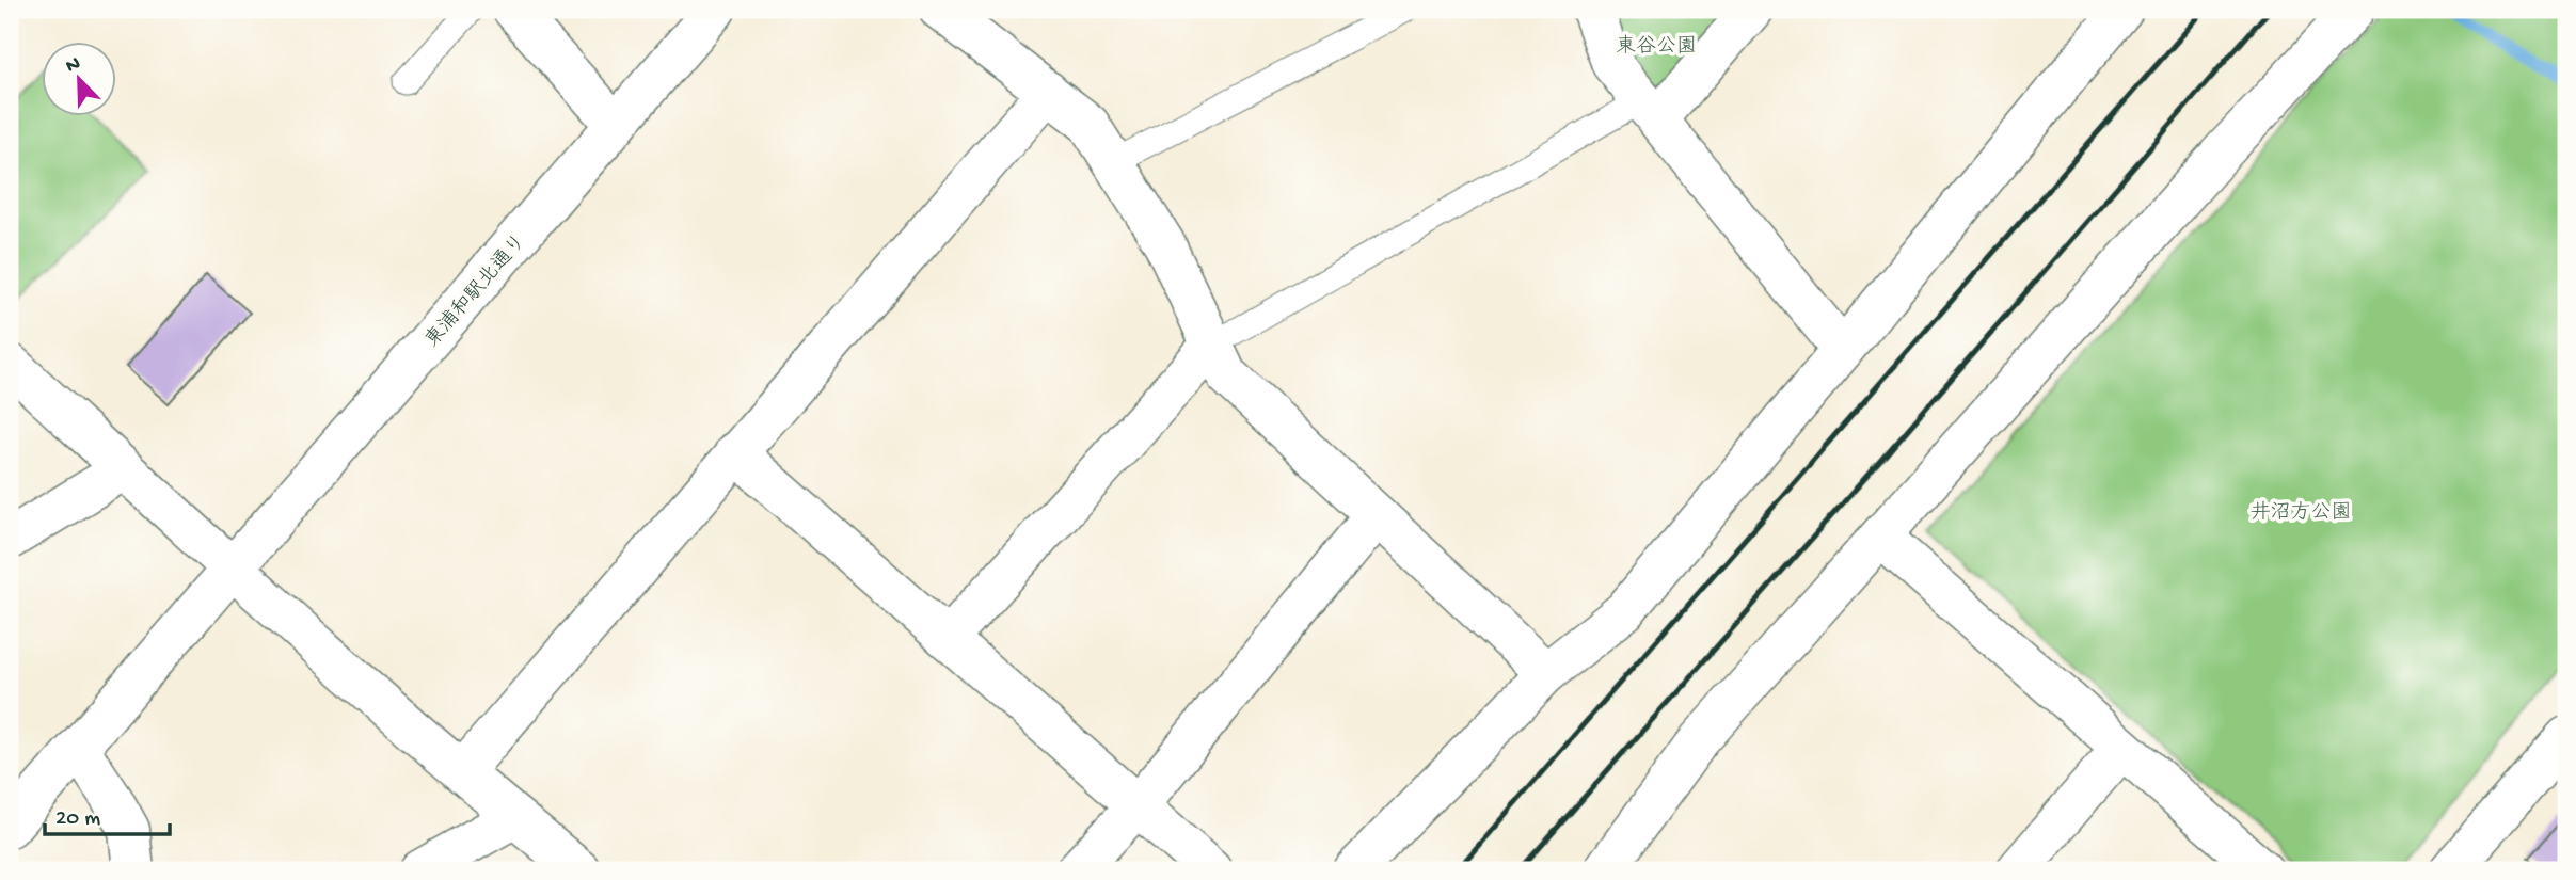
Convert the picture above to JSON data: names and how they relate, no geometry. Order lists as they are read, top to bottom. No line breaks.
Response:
{"streets":{"street":["東浦和駅北通り"]},"parks":["東谷公園","井沼方公園"],"scale_bar":"20 m","north":"top left"}
